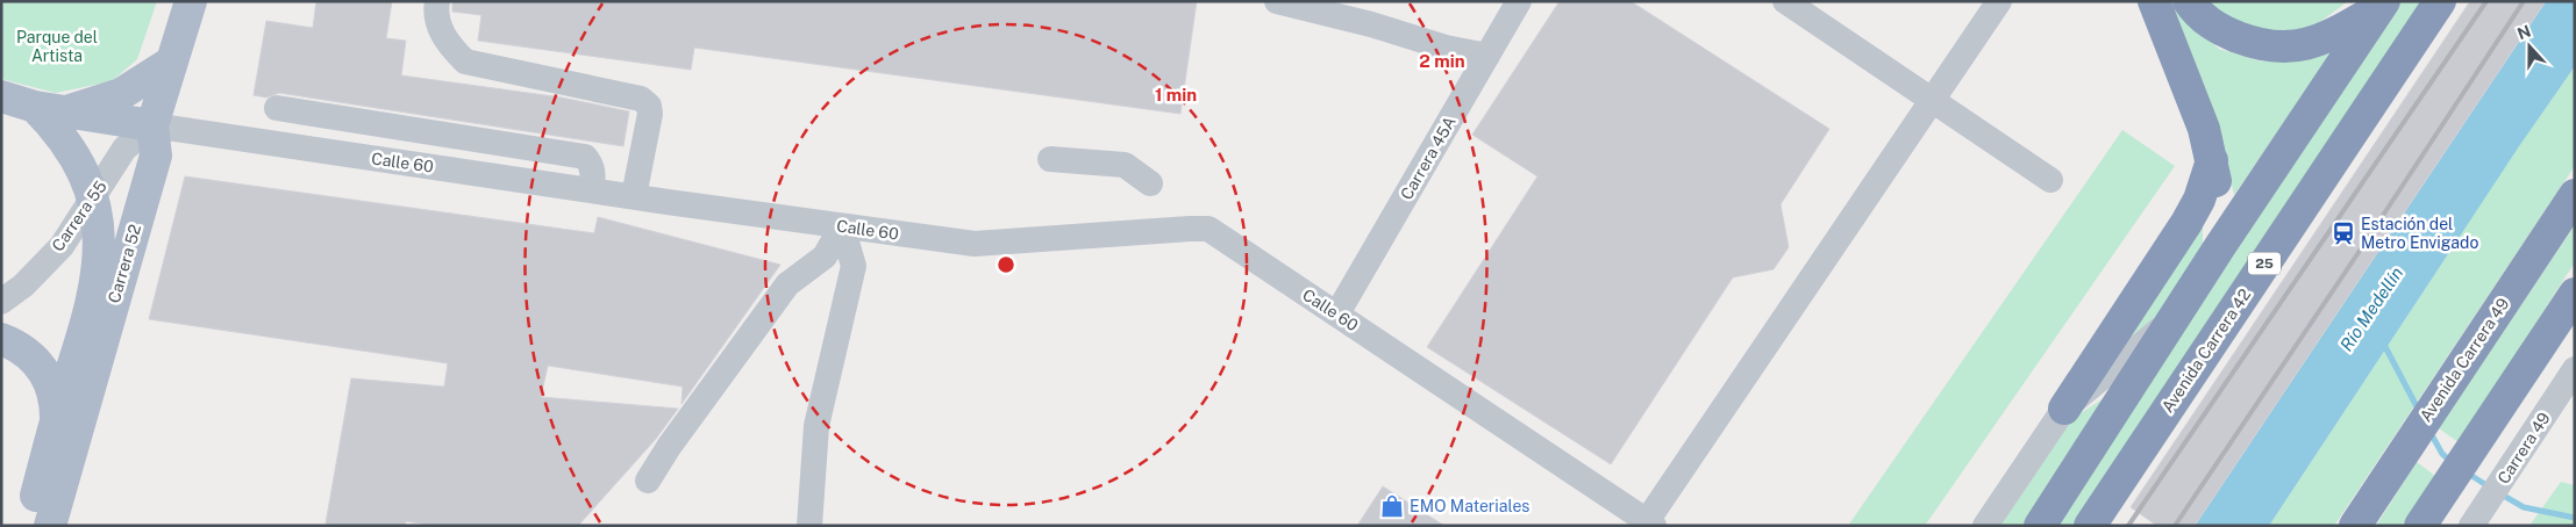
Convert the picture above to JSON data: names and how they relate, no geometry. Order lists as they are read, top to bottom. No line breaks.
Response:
{"streets":{"highway":["25","Avenida Carrera 42","Avenida Carrera 49"],"main road":["Calle 60","Carrera 52"],"street":["Carrera 45A","Carrera 55","Carrera 49"]},"crossings":[["Carrera 45A","Calle 60"],["Calle 60","Carrera 55"],["Calle 60","Carrera 52"],["Carrera 55","Carrera 52"]],"water":["Río Medellín"],"parks":["Parque del Artista"],"places":{"station":["Estación del Metro Envigado"],"shop":["EMO Materiales"]},"north":"top","rings":["2 min","1 min"]}
